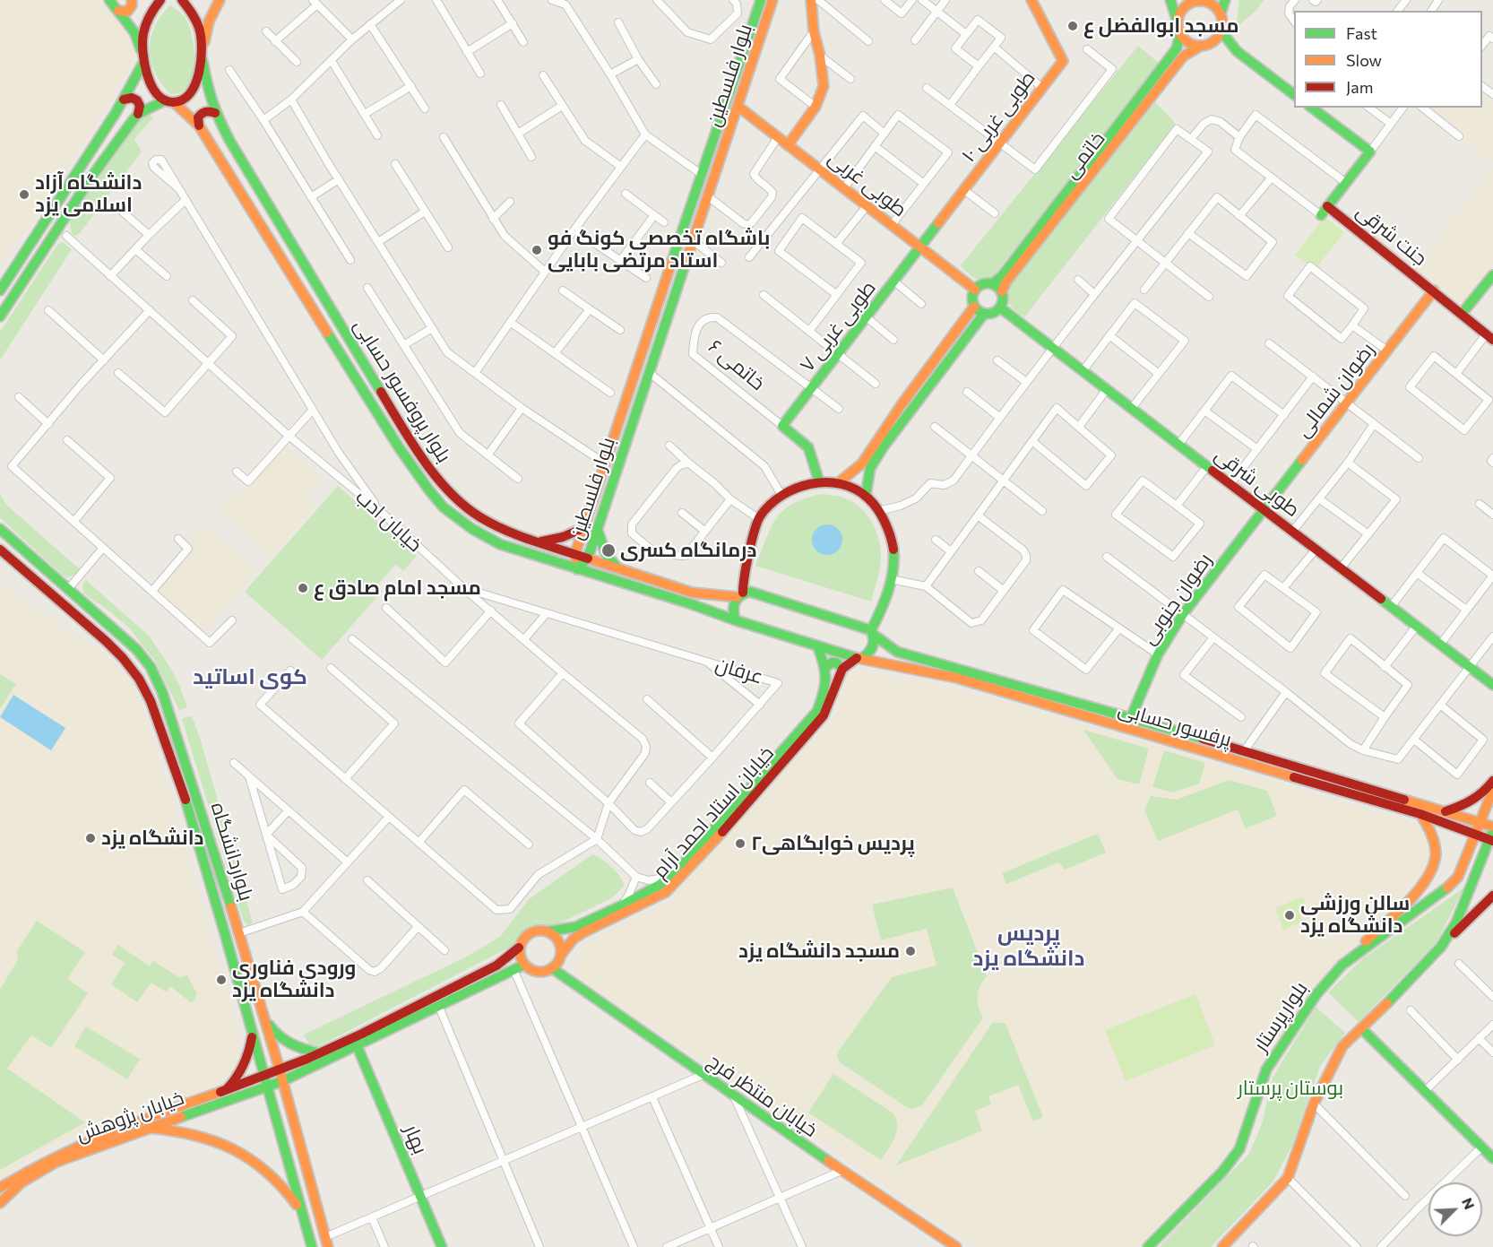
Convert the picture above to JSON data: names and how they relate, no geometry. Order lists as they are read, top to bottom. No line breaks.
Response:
{"streets":{"main road":["بلوار فلسطین","طوبی غربی ۱۰","خاتمی","طوبی غربی","جنت شرقی","طوبی غربی ۷","خاتمی ۶","رضوان شمالی","بلوار پروفسور حسابی","طوبی شرقی","رضوان جنوبی","پرفسور حسابی","خیابان استاد احمد آرام","بلواردانشگاه","بلوارپرستار","خیابان منتظر فرج","خیابان پژوهش","بهار"],"street":["خیابان ادب","عرفان"]},"crossings":[["بلوار فلسطین","طوبی غربی"],["بلوار فلسطین","بلوار پروفسور حسابی"],["طوبی غربی ۱۰","طوبی غربی"],["طوبی غربی ۱۰","طوبی غربی ۷"],["خاتمی","طوبی غربی"],["خاتمی","طوبی شرقی"],["طوبی غربی","طوبی غربی ۷"],["طوبی غربی","طوبی شرقی"],["جنت شرقی","رضوان شمالی"],["طوبی غربی ۷","خاتمی ۶"],["خاتمی ۶","بلوار پروفسور حسابی"],["خاتمی ۶","پرفسور حسابی"],["رضوان شمالی","طوبی شرقی"],["رضوان شمالی","رضوان جنوبی"],["بلوار پروفسور حسابی","پرفسور حسابی"],["طوبی شرقی","رضوان جنوبی"],["خیابان ادب","عرفان"],["رضوان جنوبی","پرفسور حسابی"],["پرفسور حسابی","بلوارپرستار"],["خیابان استاد احمد آرام","خیابان منتظر فرج"],["بلواردانشگاه","خیابان پژوهش"]],"districts":["کوی اساتید","پردیس دانشگاه یزد"],"parks":["بوستان پرستار"],"places":["مسجد ابوالفضل ع","دانشگاه آزاد اسلامی یزد","باشگاه تخصصی کونگ فو استاد مرتضی بابایی","درمانگاه کسری","مسجد امام صادق ع","دانشگاه یزد","پردیس خوابگاهی٢","سالن ورزشی دانشگاه یزد","مسجد دانشگاه یزد","ورودی فناوری دانشگاه یزد"],"legend":["Fast","Slow","Jam"],"north":"top right"}
